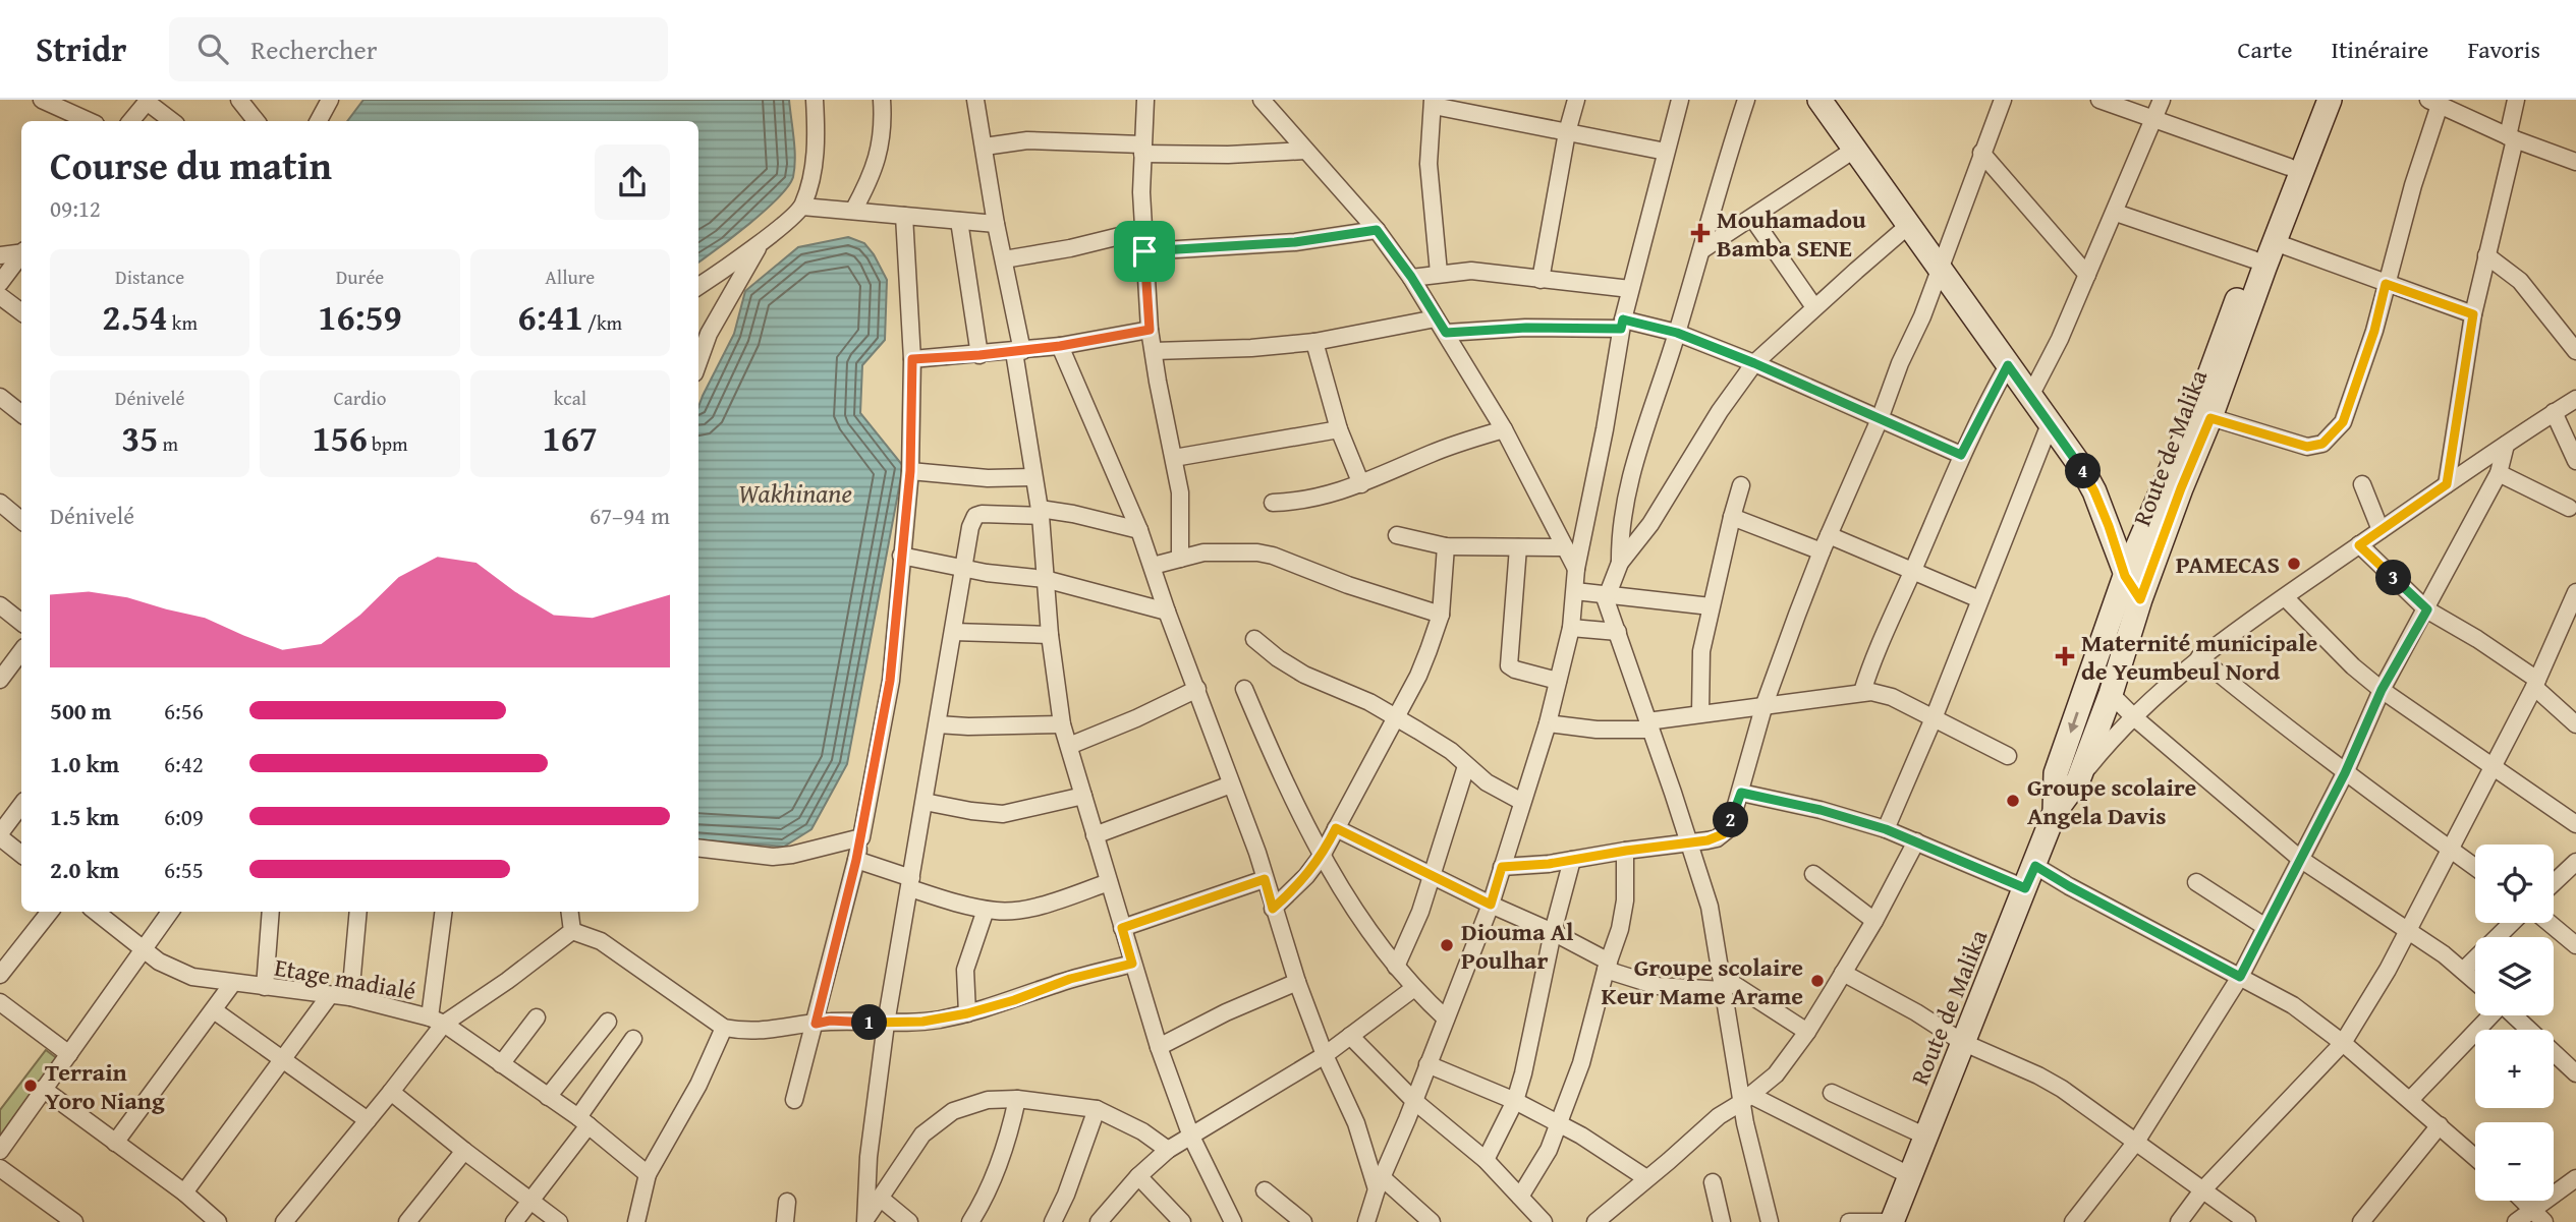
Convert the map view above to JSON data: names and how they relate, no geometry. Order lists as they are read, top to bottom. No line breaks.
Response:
{"streets":{"main road":["Route de Malika"],"street":["Etage madialé"]},"water":["Wakhinane"],"places":{"health":["Mouhamadou Bamba SENE","Maternité municipale de Yeumbeul Nord"],"other":["PAMECAS","Groupe scolaire Angela Davis","Diouma Al Poulhar","Groupe scolaire Keur Mame Arame","Terrain Yoro Niang"]},"page":{"header":"Stridr","search":"Rechercher","nav":["Carte","Itinéraire","Favoris"],"heading":["Course du matin","09:12"],"stats":[["Distance","2.54 km"],["Durée","16:59"],["Allure","6:41 /km"],["Dénivelé","35 m"],["Cardio","156 bpm"],["kcal","167"]],"pins":["4","3","2","1"],"chart":["Dénivelé","67–94 m"],"list":[{"name":"500 m","note":"6:56"},{"name":"1.0 km","note":"6:42"},{"name":"1.5 km","note":"6:09"},{"name":"2.0 km","note":"6:55"}],"map_buttons":["+","−"]}}
